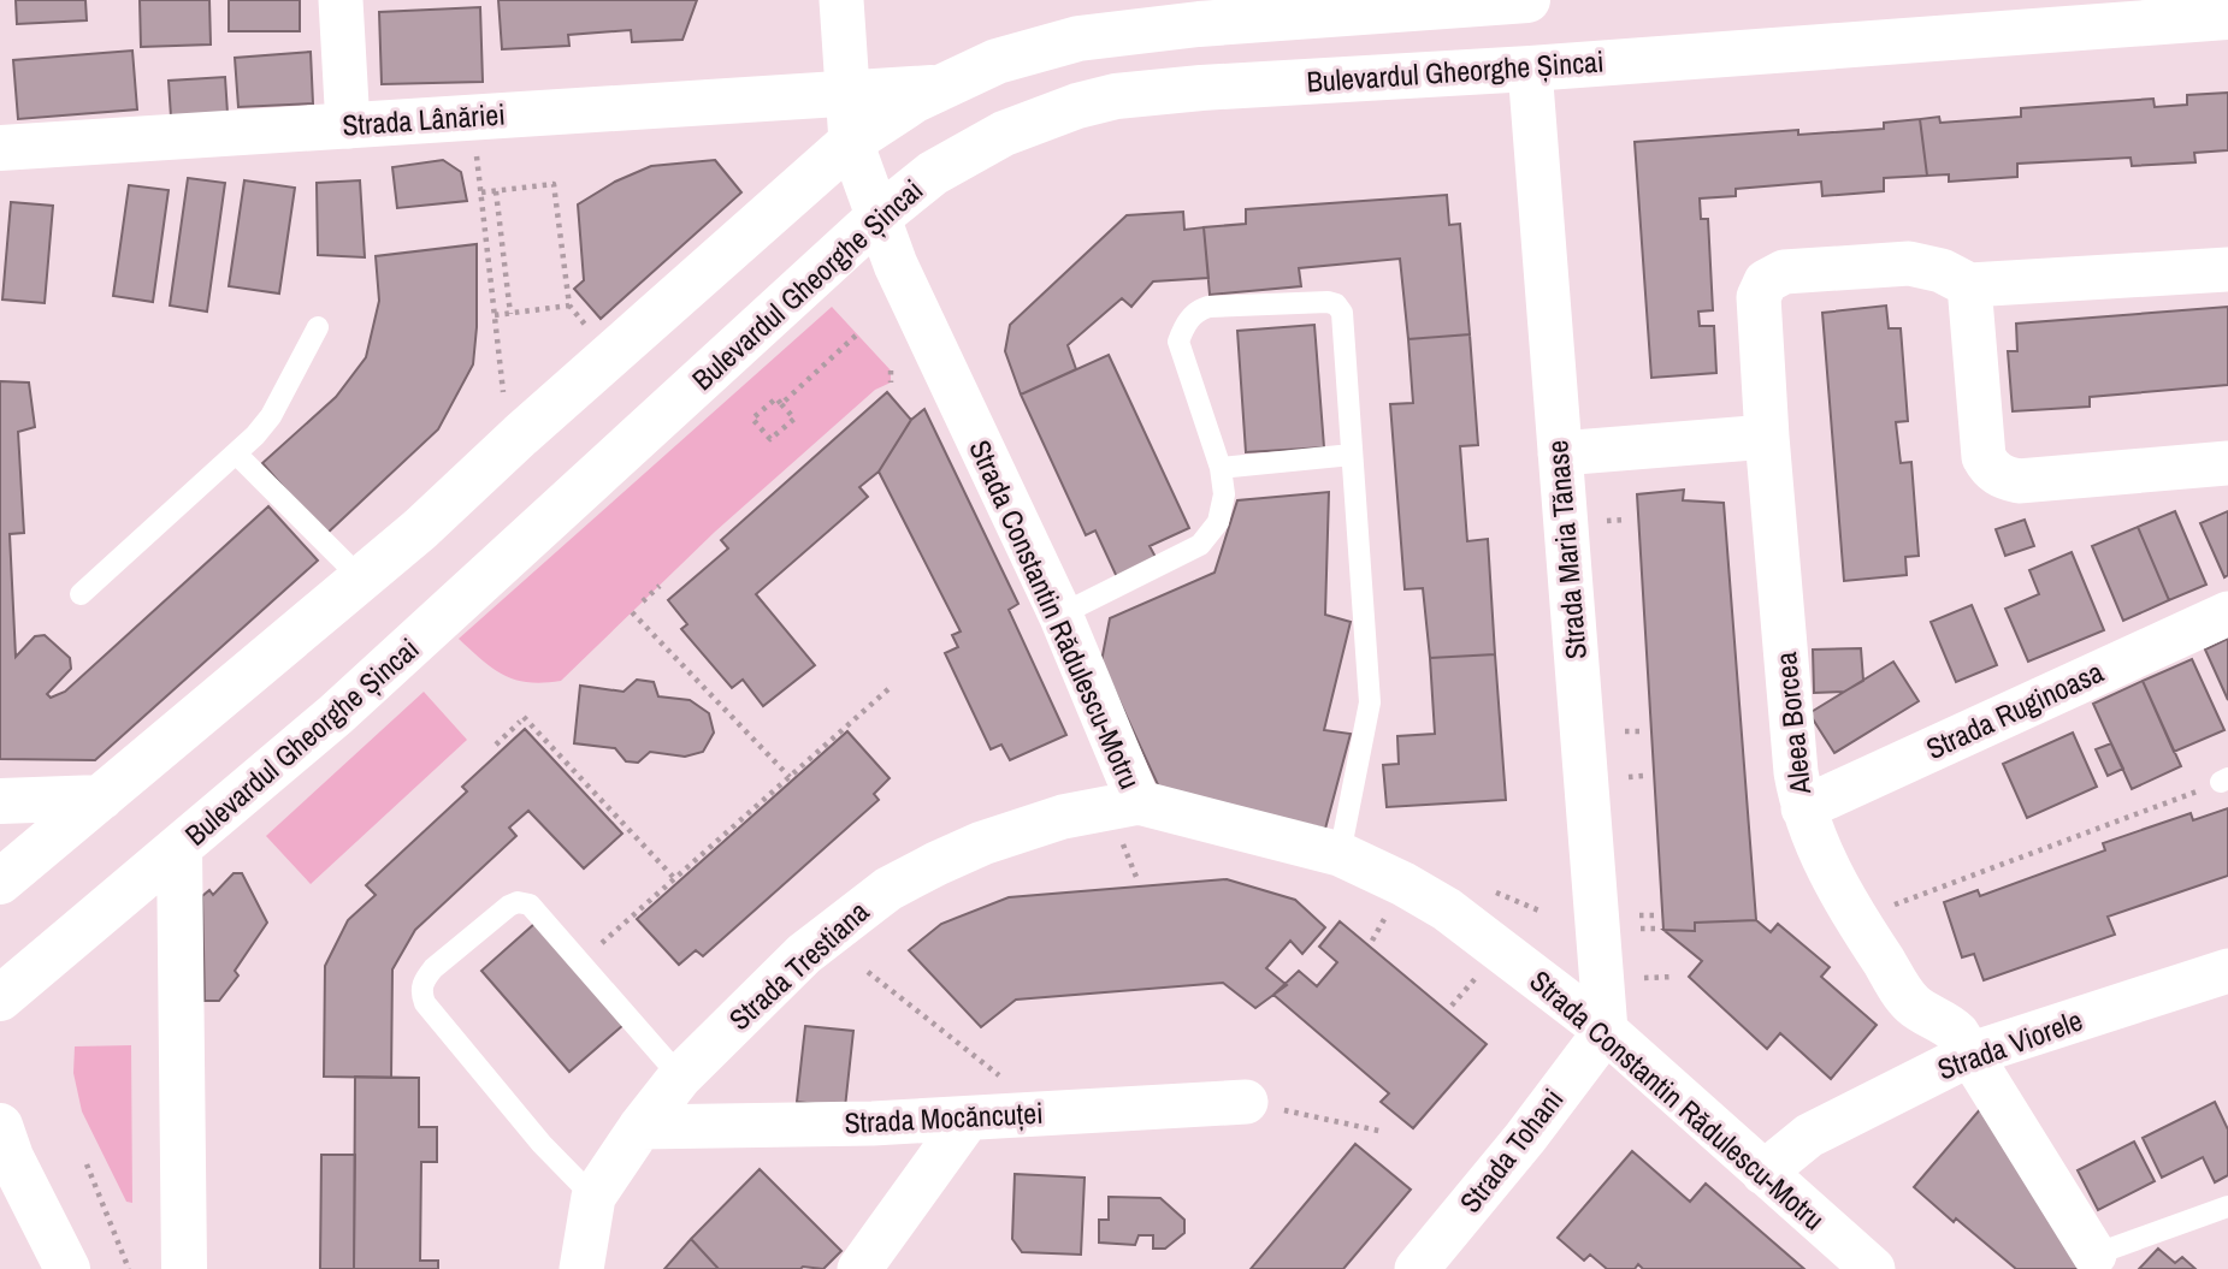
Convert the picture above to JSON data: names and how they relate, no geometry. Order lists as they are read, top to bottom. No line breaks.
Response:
{"streets":{"main road":["Bulevardul Gheorghe Șincai","Strada Lânăriei"],"street":["Strada Maria Tănase","Strada Constantin Rădulescu-Motru","Strada Ruginoasa","Aleea Borcea","Strada Trestiana","Strada Viorele","Strada Mocăncuței","Strada Tohani"]},"crossings":[["Bulevardul Gheorghe Șincai","Strada Maria Tănase"],["Bulevardul Gheorghe Șincai","Strada Constantin Rădulescu-Motru"],["Strada Lânăriei","Strada Constantin Rădulescu-Motru"],["Strada Maria Tănase","Strada Constantin Rădulescu-Motru"],["Strada Maria Tănase","Strada Tohani"],["Strada Constantin Rădulescu-Motru","Strada Trestiana"],["Strada Constantin Rădulescu-Motru","Strada Viorele"],["Strada Constantin Rădulescu-Motru","Strada Tohani"],["Strada Ruginoasa","Aleea Borcea"],["Aleea Borcea","Strada Viorele"],["Strada Trestiana","Strada Mocăncuței"]]}
